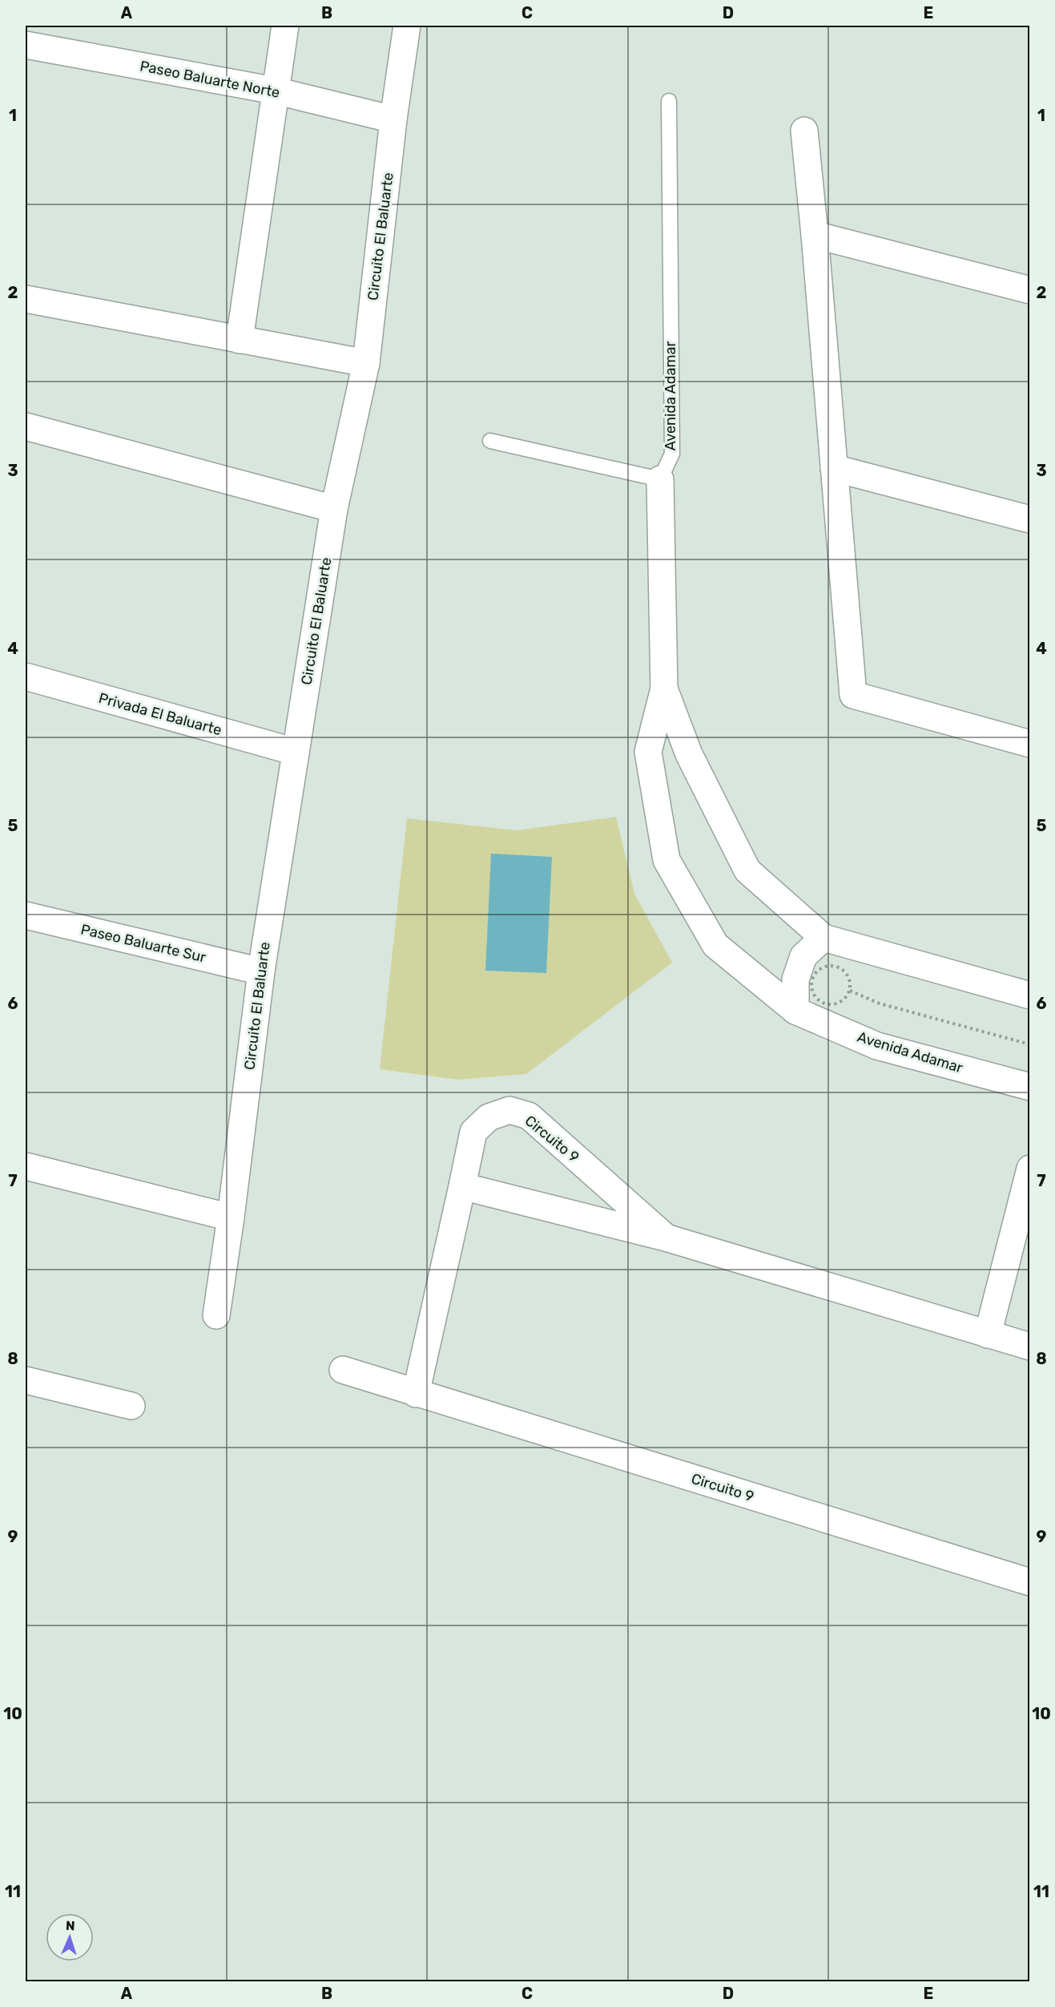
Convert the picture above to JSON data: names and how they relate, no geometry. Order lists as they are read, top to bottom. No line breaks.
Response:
{"streets":{"street":["Paseo Baluarte Norte","Circuito El Baluarte","Avenida Adamar","Privada El Baluarte","Paseo Baluarte Sur","Circuito 9"]},"crossings":[["Paseo Baluarte Norte","Circuito El Baluarte"],["Circuito El Baluarte","Privada El Baluarte"],["Circuito El Baluarte","Paseo Baluarte Sur"]],"north":"top","grid":{"columns":["A","B","C","D","E"],"rows":["1","2","3","4","5","6","7","8","9","10","11"]}}
